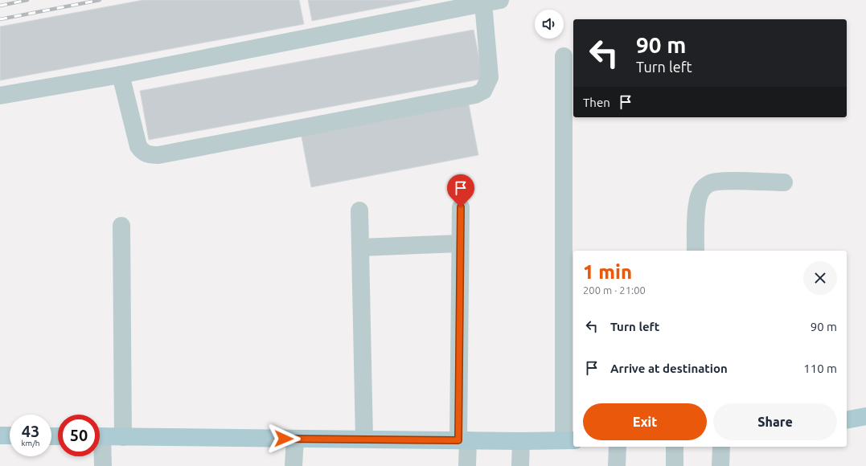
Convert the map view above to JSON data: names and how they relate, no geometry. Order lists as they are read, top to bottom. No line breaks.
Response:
{"page":{"turn":["90 m","Turn left"],"then":"Then","heading":["1 min","200 m · 21:00"],"list":[{"name":"Turn left","value":"90 m"},{"name":"Arrive at destination","value":"110 m"}],"buttons":["Exit","Share"],"speed":"43 km/h","limit":"50"}}
